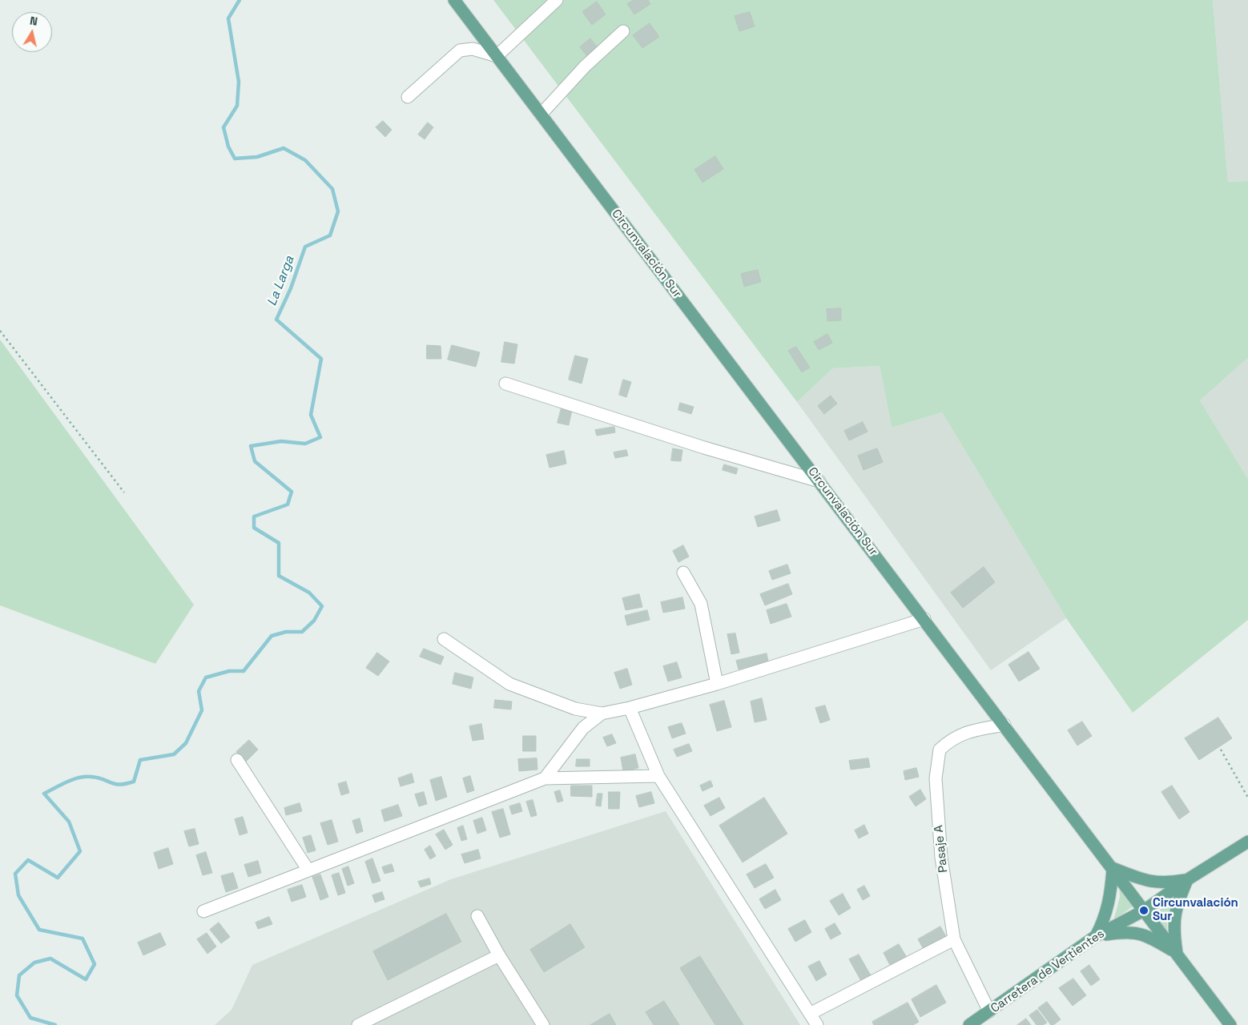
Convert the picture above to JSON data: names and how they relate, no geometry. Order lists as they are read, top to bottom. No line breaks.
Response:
{"streets":{"main road":["Circunvalación Sur","Carretera de Vertientes"],"street":["Pasaje A"]},"crossings":[["Circunvalación Sur","Pasaje A"],["Circunvalación Sur","Carretera de Vertientes"],["Pasaje A","Carretera de Vertientes"]],"water":["La Larga"],"places":["Circunvalación Sur"],"north":"top"}
